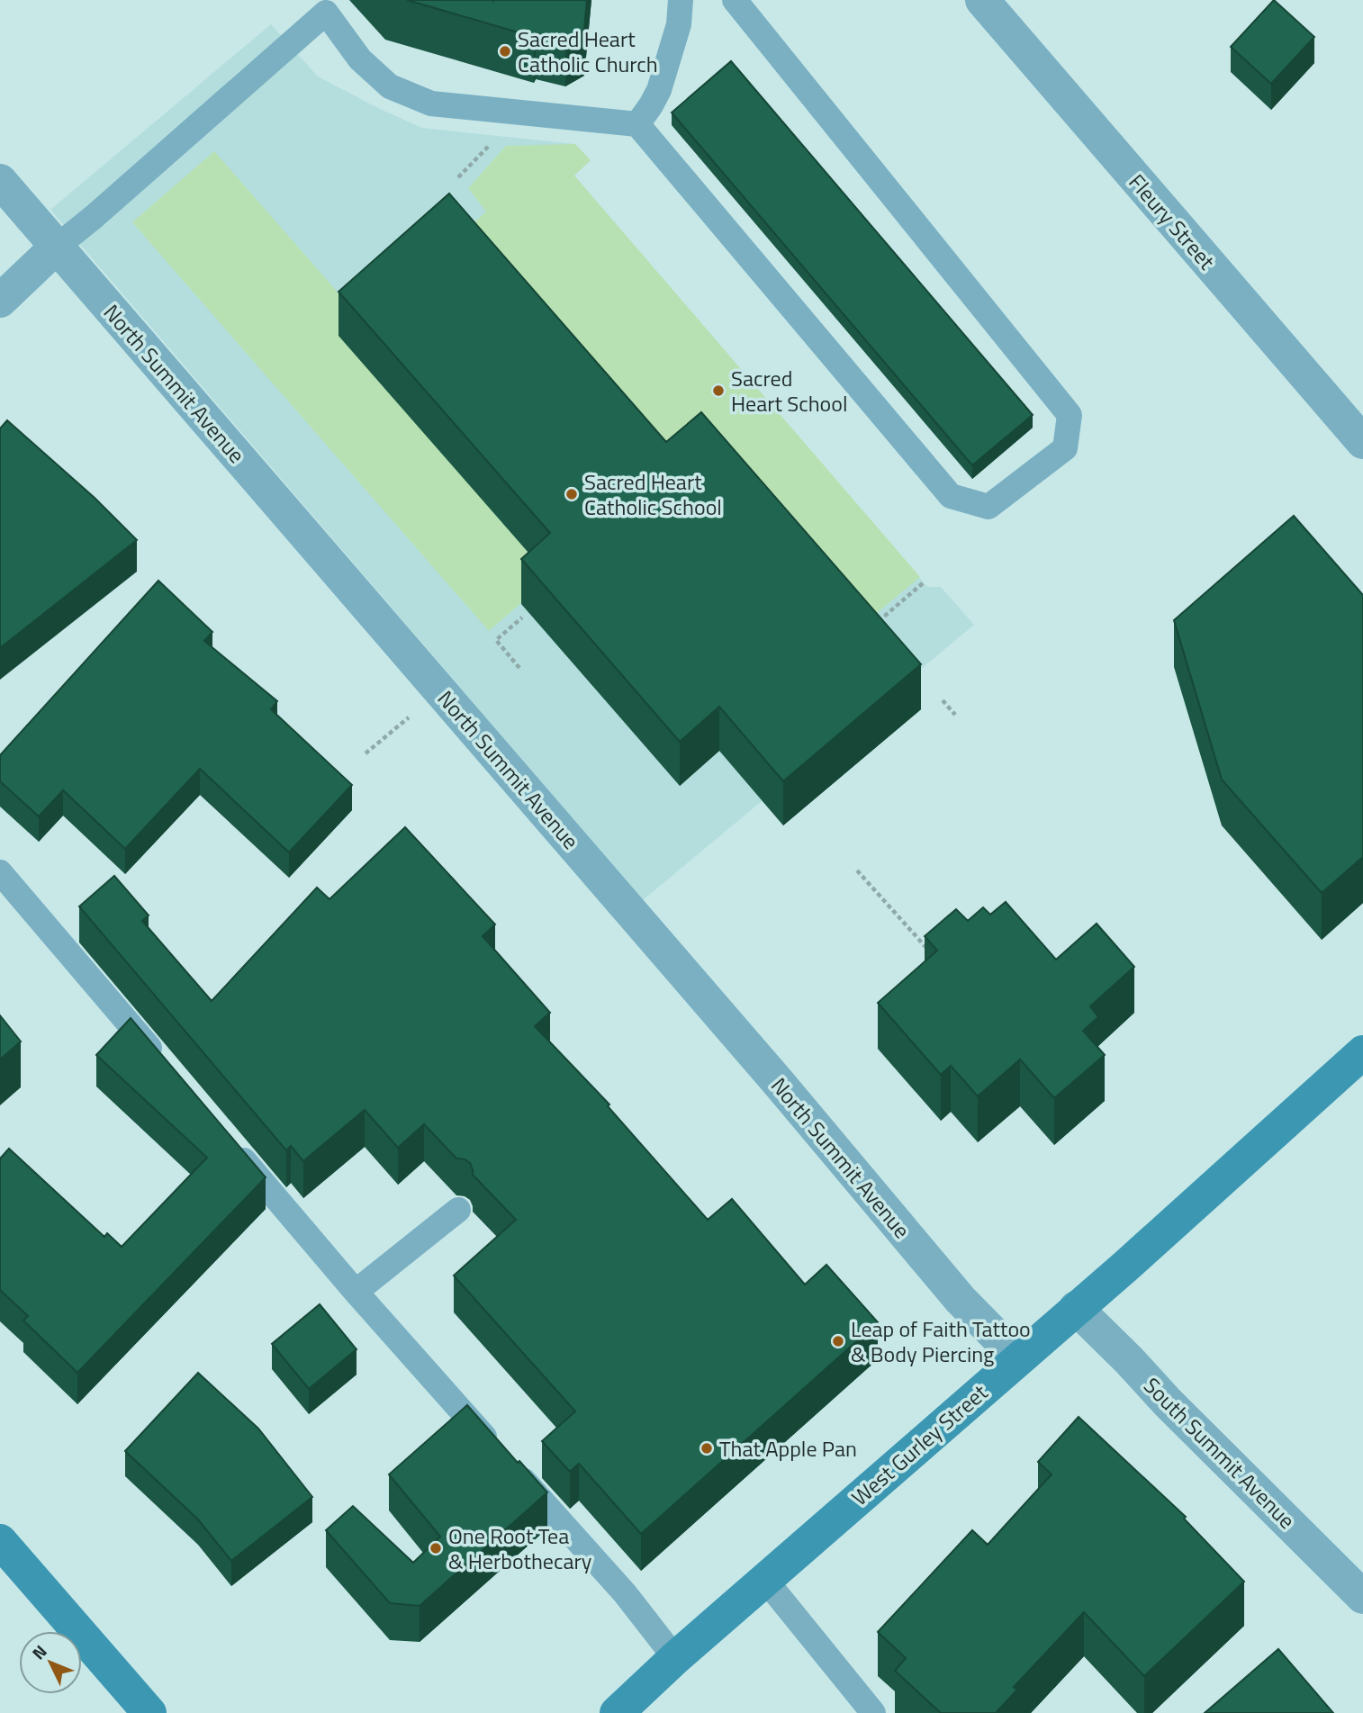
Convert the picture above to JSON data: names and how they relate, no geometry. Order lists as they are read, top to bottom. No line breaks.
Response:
{"streets":{"main road":["West Gurley Street"],"street":["Fleury Street","North Summit Avenue","South Summit Avenue"]},"crossings":[["North Summit Avenue","West Gurley Street"],["West Gurley Street","South Summit Avenue"]],"places":["Sacred Heart Catholic Church","Sacred Heart School","Sacred Heart Catholic School","Leap of Faith Tattoo & Body Piercing","That Apple Pan","One Root Tea & Herbothecary"],"north":"top left"}
